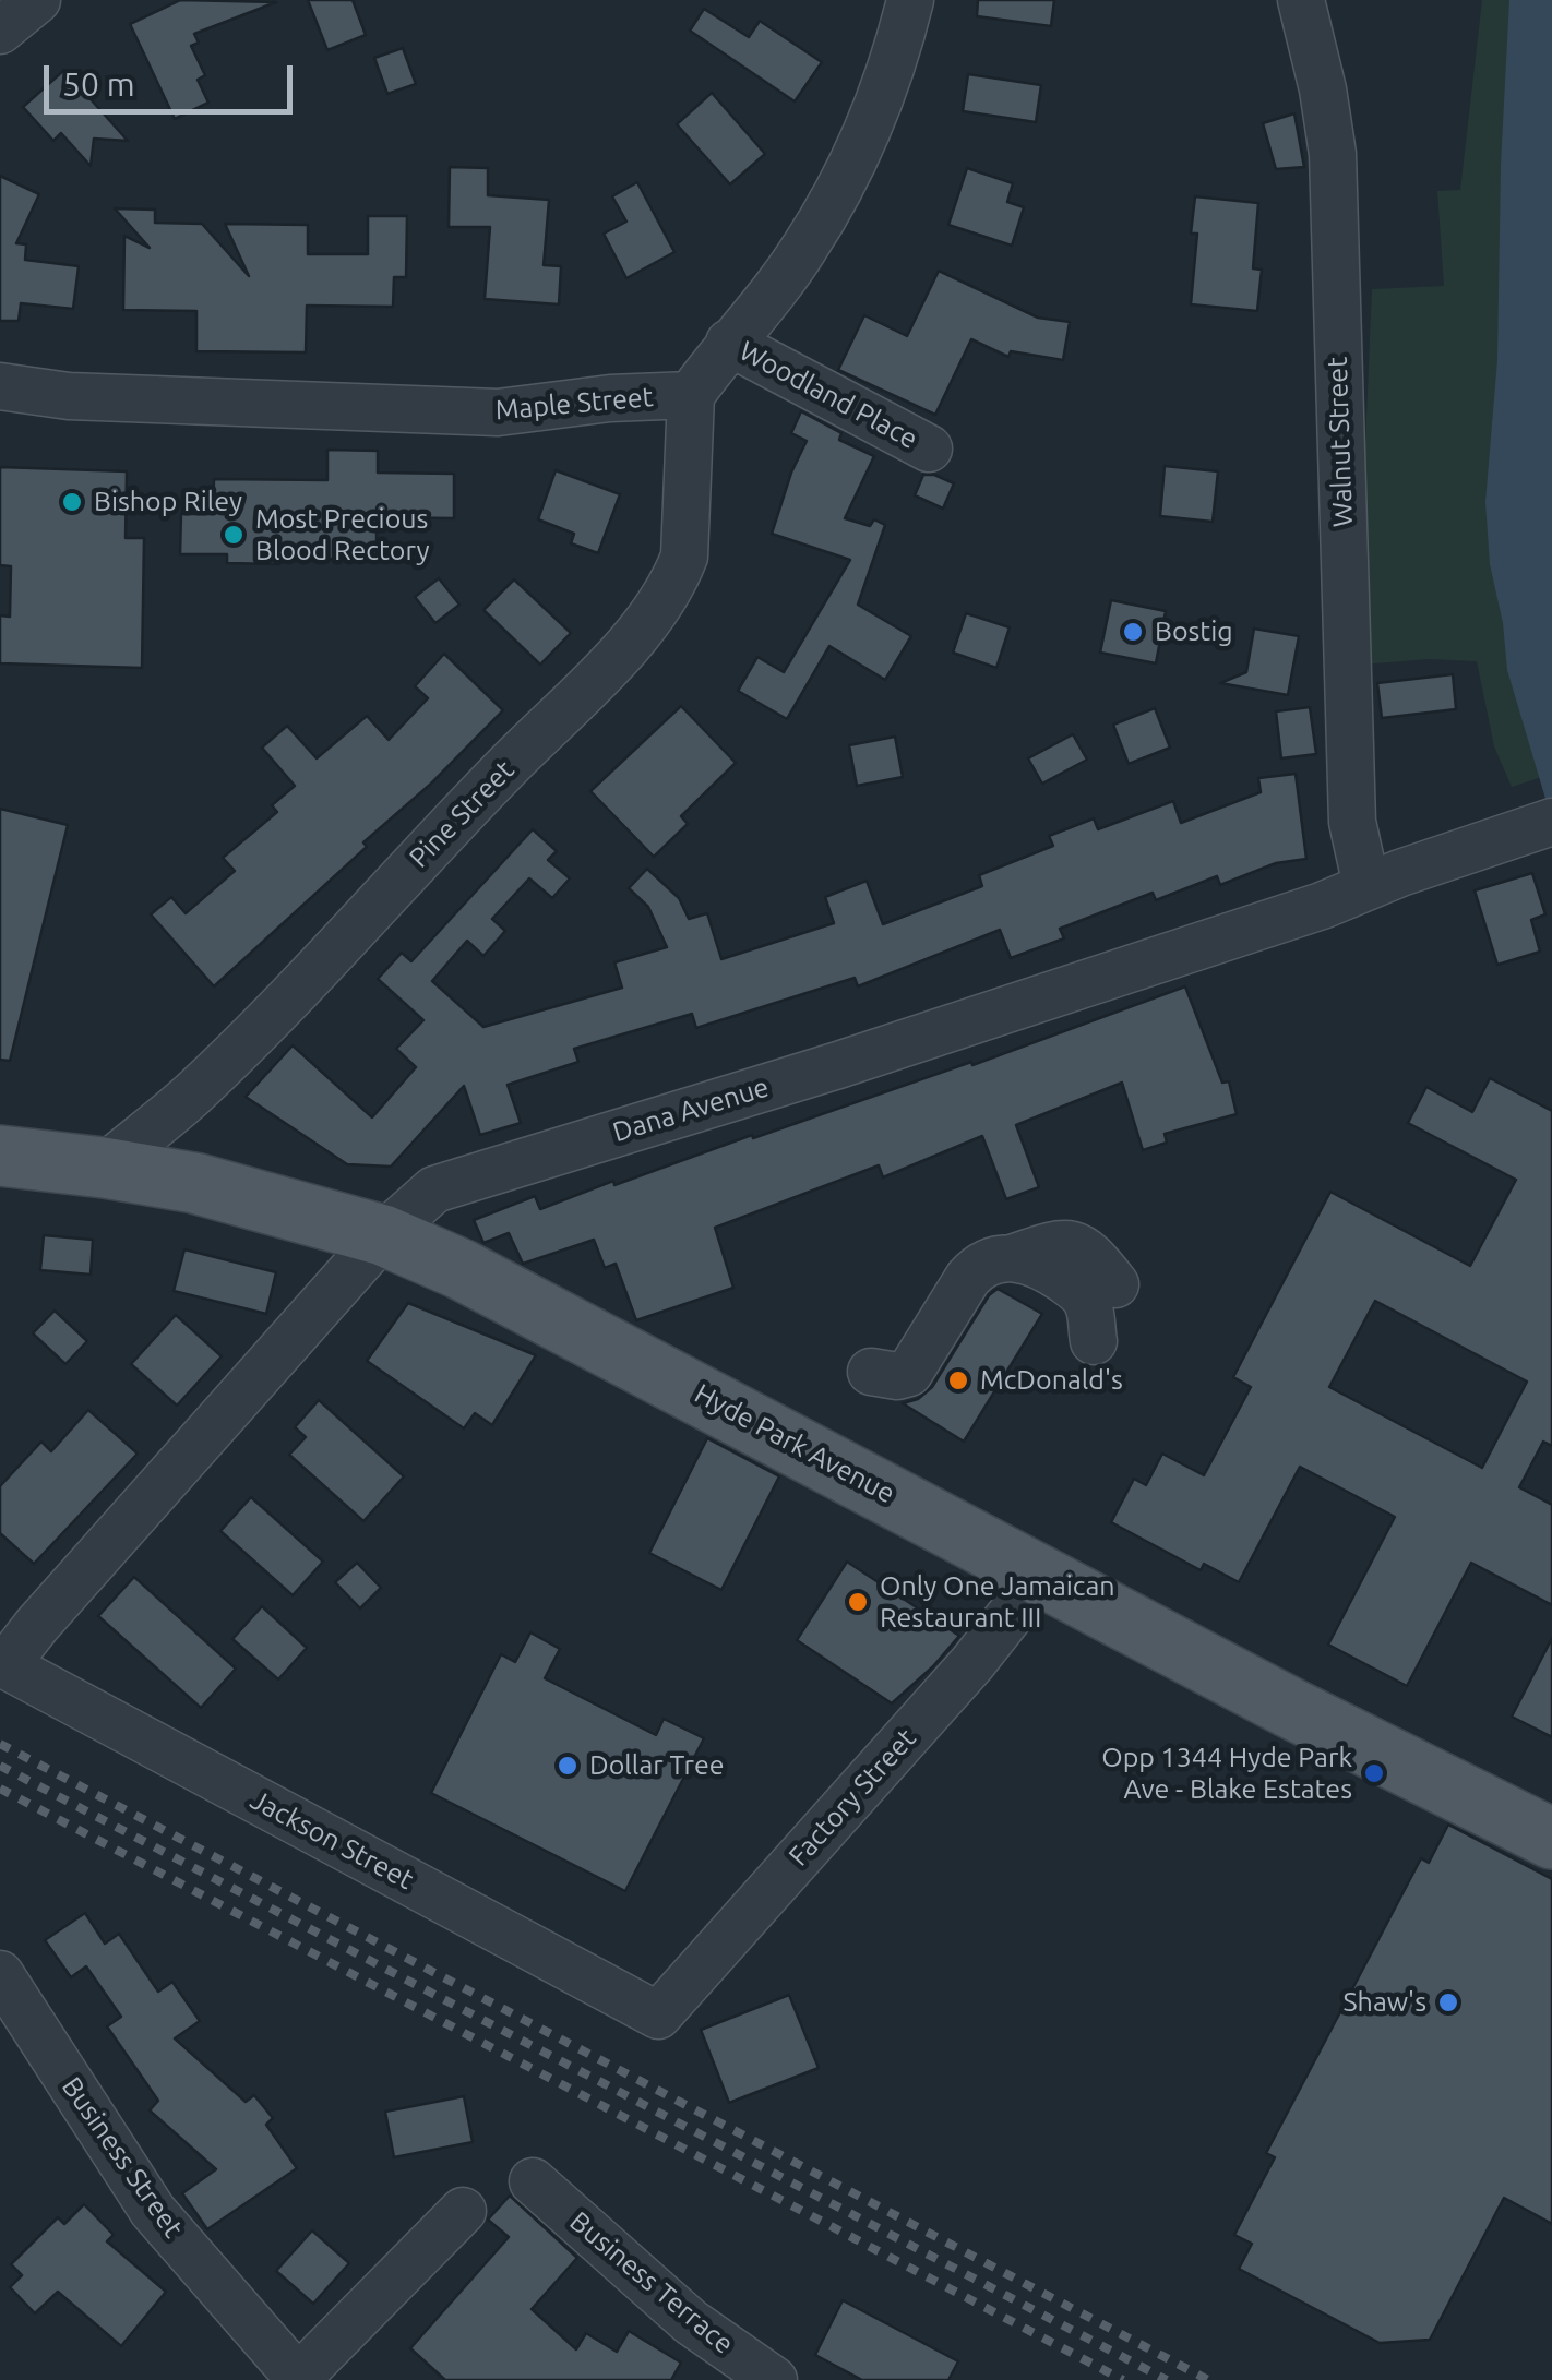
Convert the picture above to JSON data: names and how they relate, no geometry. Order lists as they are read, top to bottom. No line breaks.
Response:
{"streets":{"main road":["Hyde Park Avenue"],"street":["Woodland Place","Maple Street","Walnut Street","Pine Street","Dana Avenue","Factory Street","Jackson Street","Business Street","Business Terrace"]},"crossings":[["Woodland Place","Maple Street"],["Maple Street","Pine Street"],["Walnut Street","Dana Avenue"],["Pine Street","Hyde Park Avenue"],["Dana Avenue","Hyde Park Avenue"],["Dana Avenue","Jackson Street"],["Hyde Park Avenue","Factory Street"],["Factory Street","Jackson Street"]],"places":["Bishop Riley","Most Precious Blood Rectory","Bostig","McDonald's","Only One Jamaican Restaurant III","Dollar Tree","Opp 1344 Hyde Park Ave - Blake Estates","Shaw's"],"scale_bar":"50 m"}
